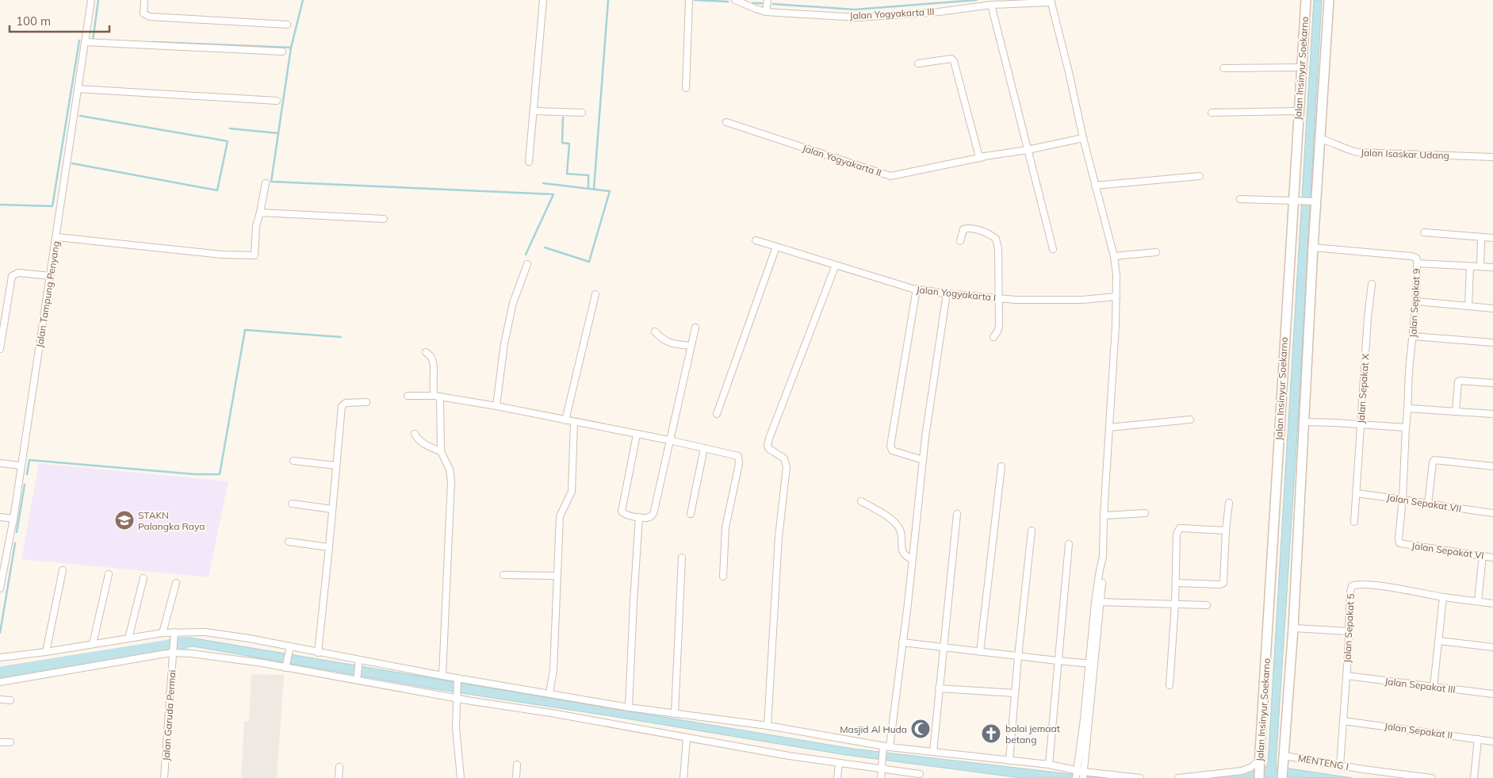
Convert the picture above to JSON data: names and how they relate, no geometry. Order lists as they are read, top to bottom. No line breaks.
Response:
{"streets":{"street":["Jalan Yogyakarta III","Jalan Insinyur Soekarno","Jalan Isaskar Udang","Jalan Yogyakarta II","Jalan Yogyakarta I","Jalan Tampung Penyang","Jalan Sepakat 9","Jalan Sepakat X","Jalan Sepakat VII","Jalan Sepakat VI","Jalan Sepakat 5","Jalan Sepakat III","Jalan Garuda Permai","Jalan Sepakat II","MENTENG I"]},"crossings":[["Jalan Sepakat 9","Jalan Sepakat VII"],["Jalan Sepakat 9","Jalan Sepakat VI"],["Jalan Sepakat X","Jalan Sepakat VII"],["Jalan Sepakat VII","Jalan Sepakat VI"],["Jalan Sepakat 5","Jalan Sepakat III"],["Jalan Sepakat 5","Jalan Sepakat II"],["Jalan Sepakat 5","MENTENG I"]],"places":{"school or university":["STAKN Palangka Raya"],"mosque":["Masjid Al Huda"],"church":["balai jemaat betang"]},"scale_bar":"100 m"}
